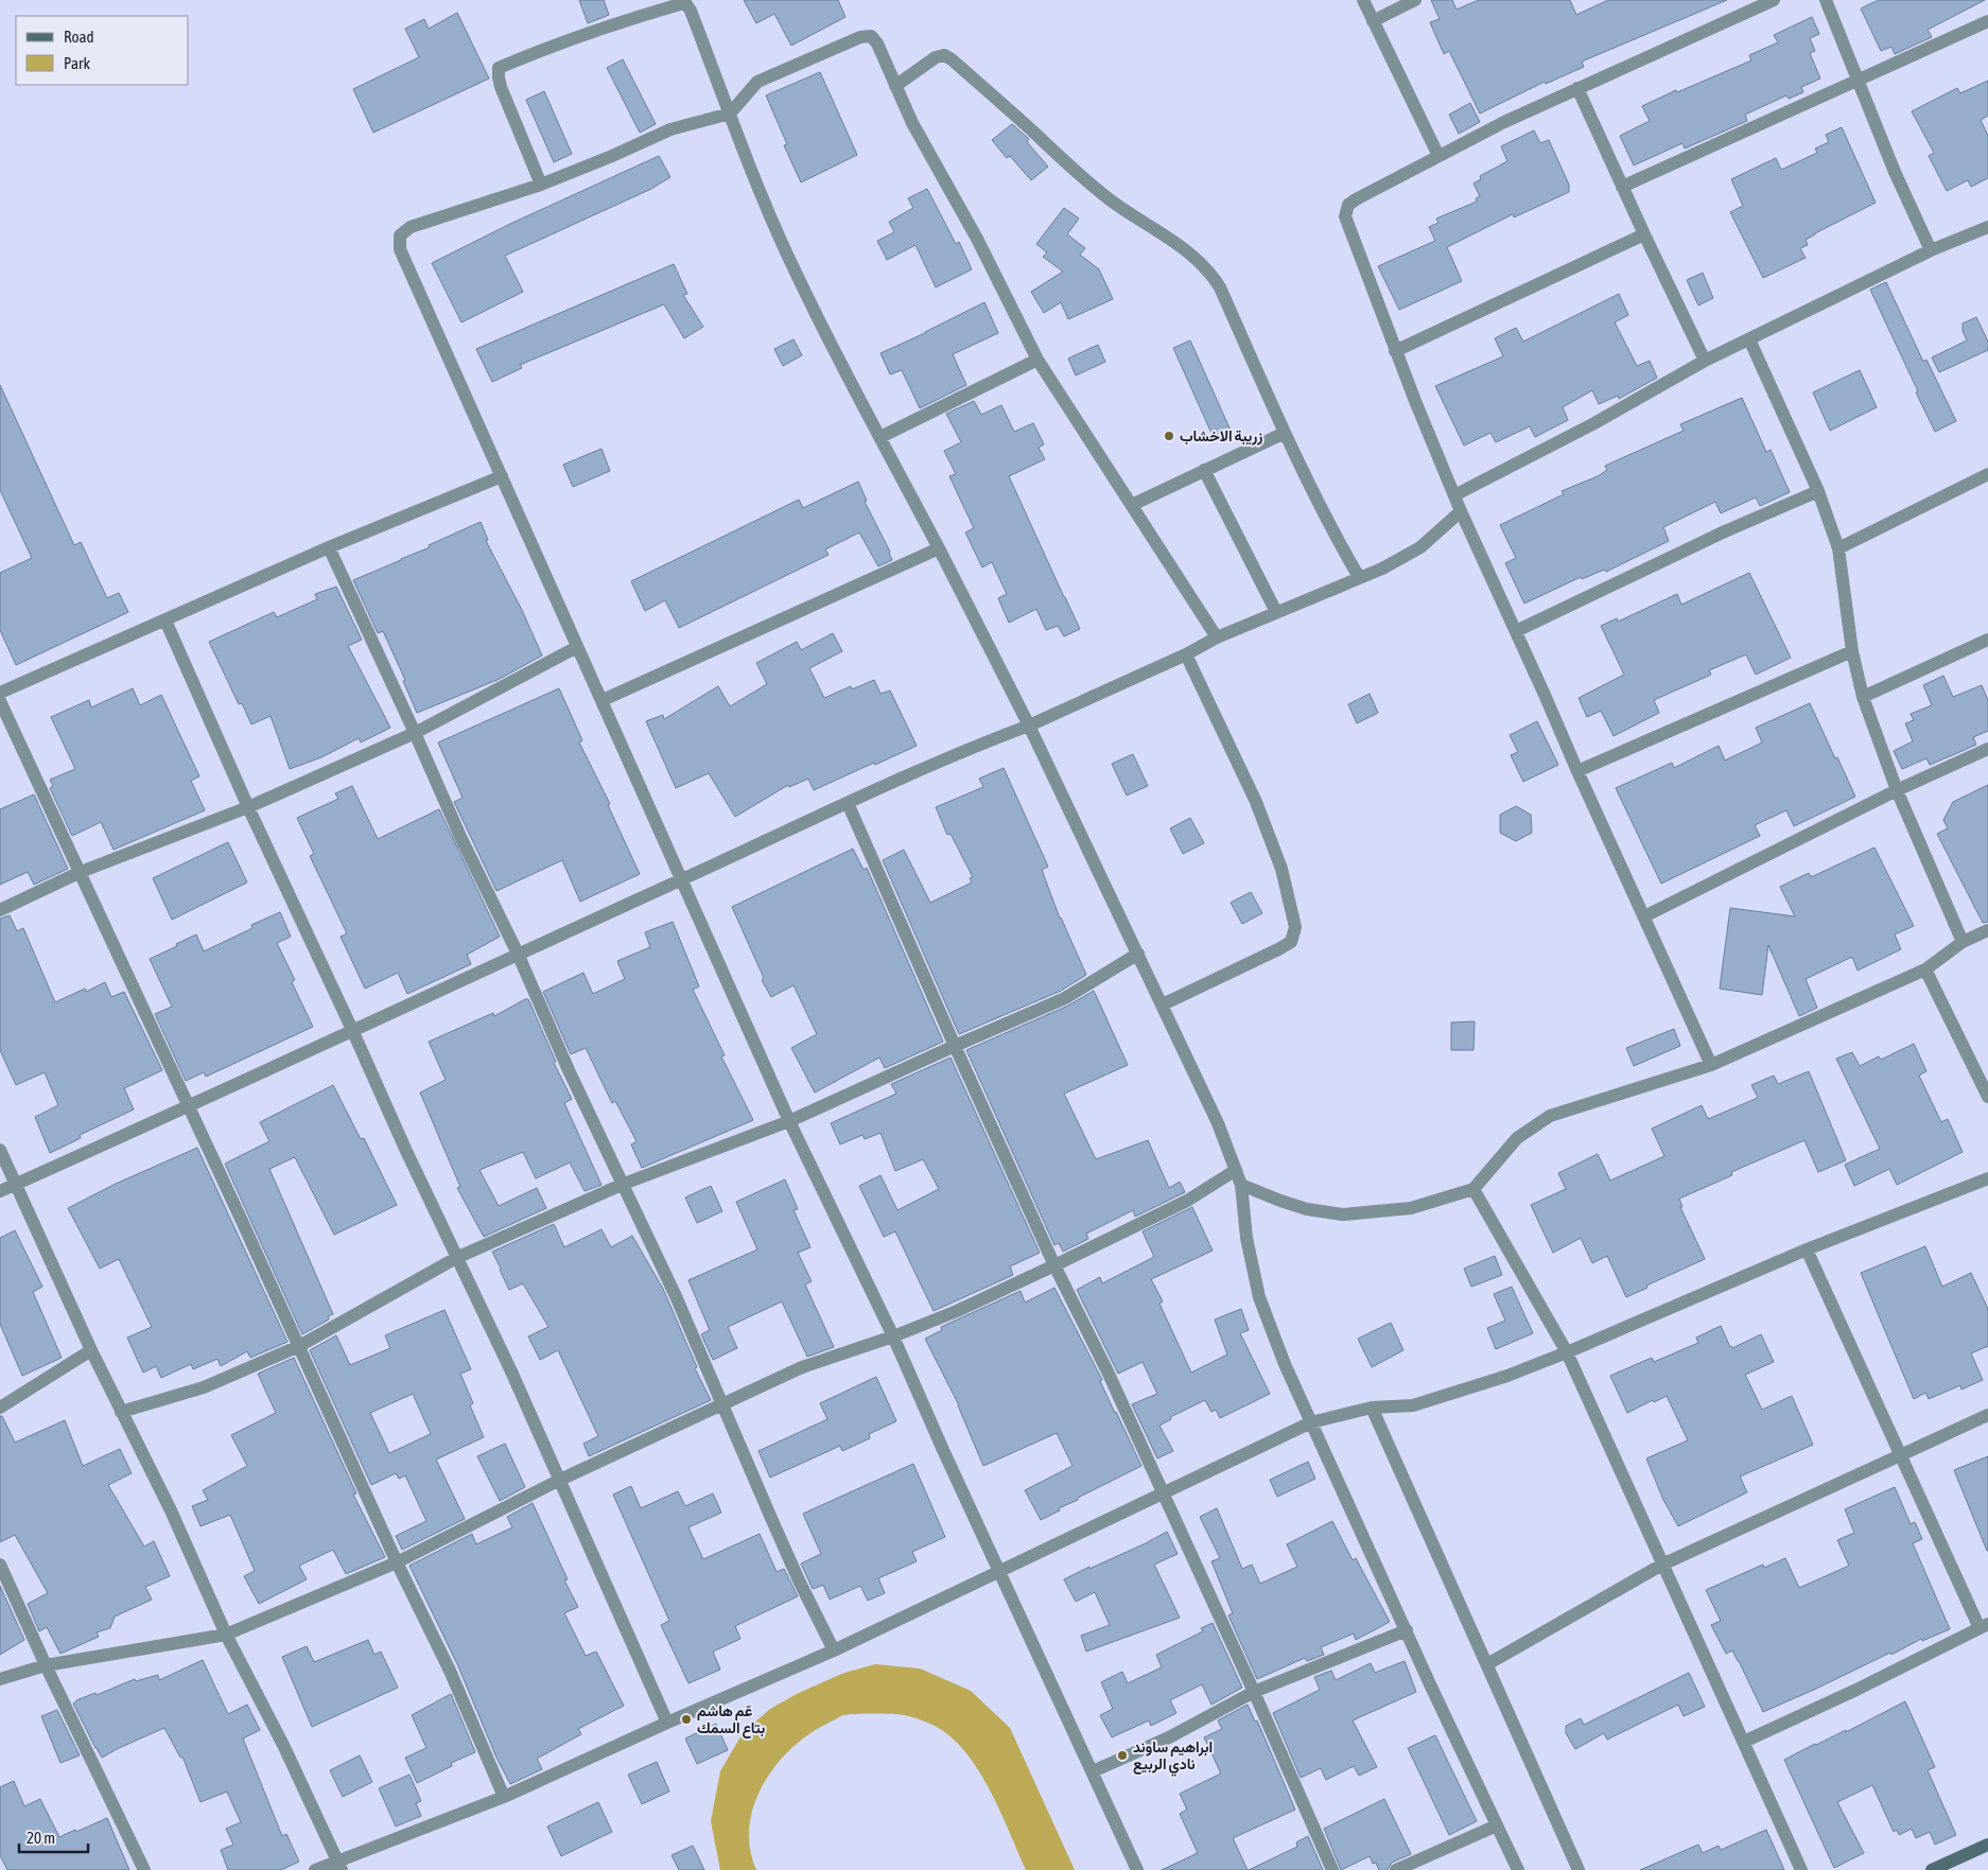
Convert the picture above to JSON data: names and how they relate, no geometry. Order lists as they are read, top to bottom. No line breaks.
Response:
{"places":["زريبة الاخشاب","عّم هاشم بتاع السمك","ابراهيم ساوند نادي الربيع"],"legend":["Road","Park"],"scale_bar":"20 m"}
